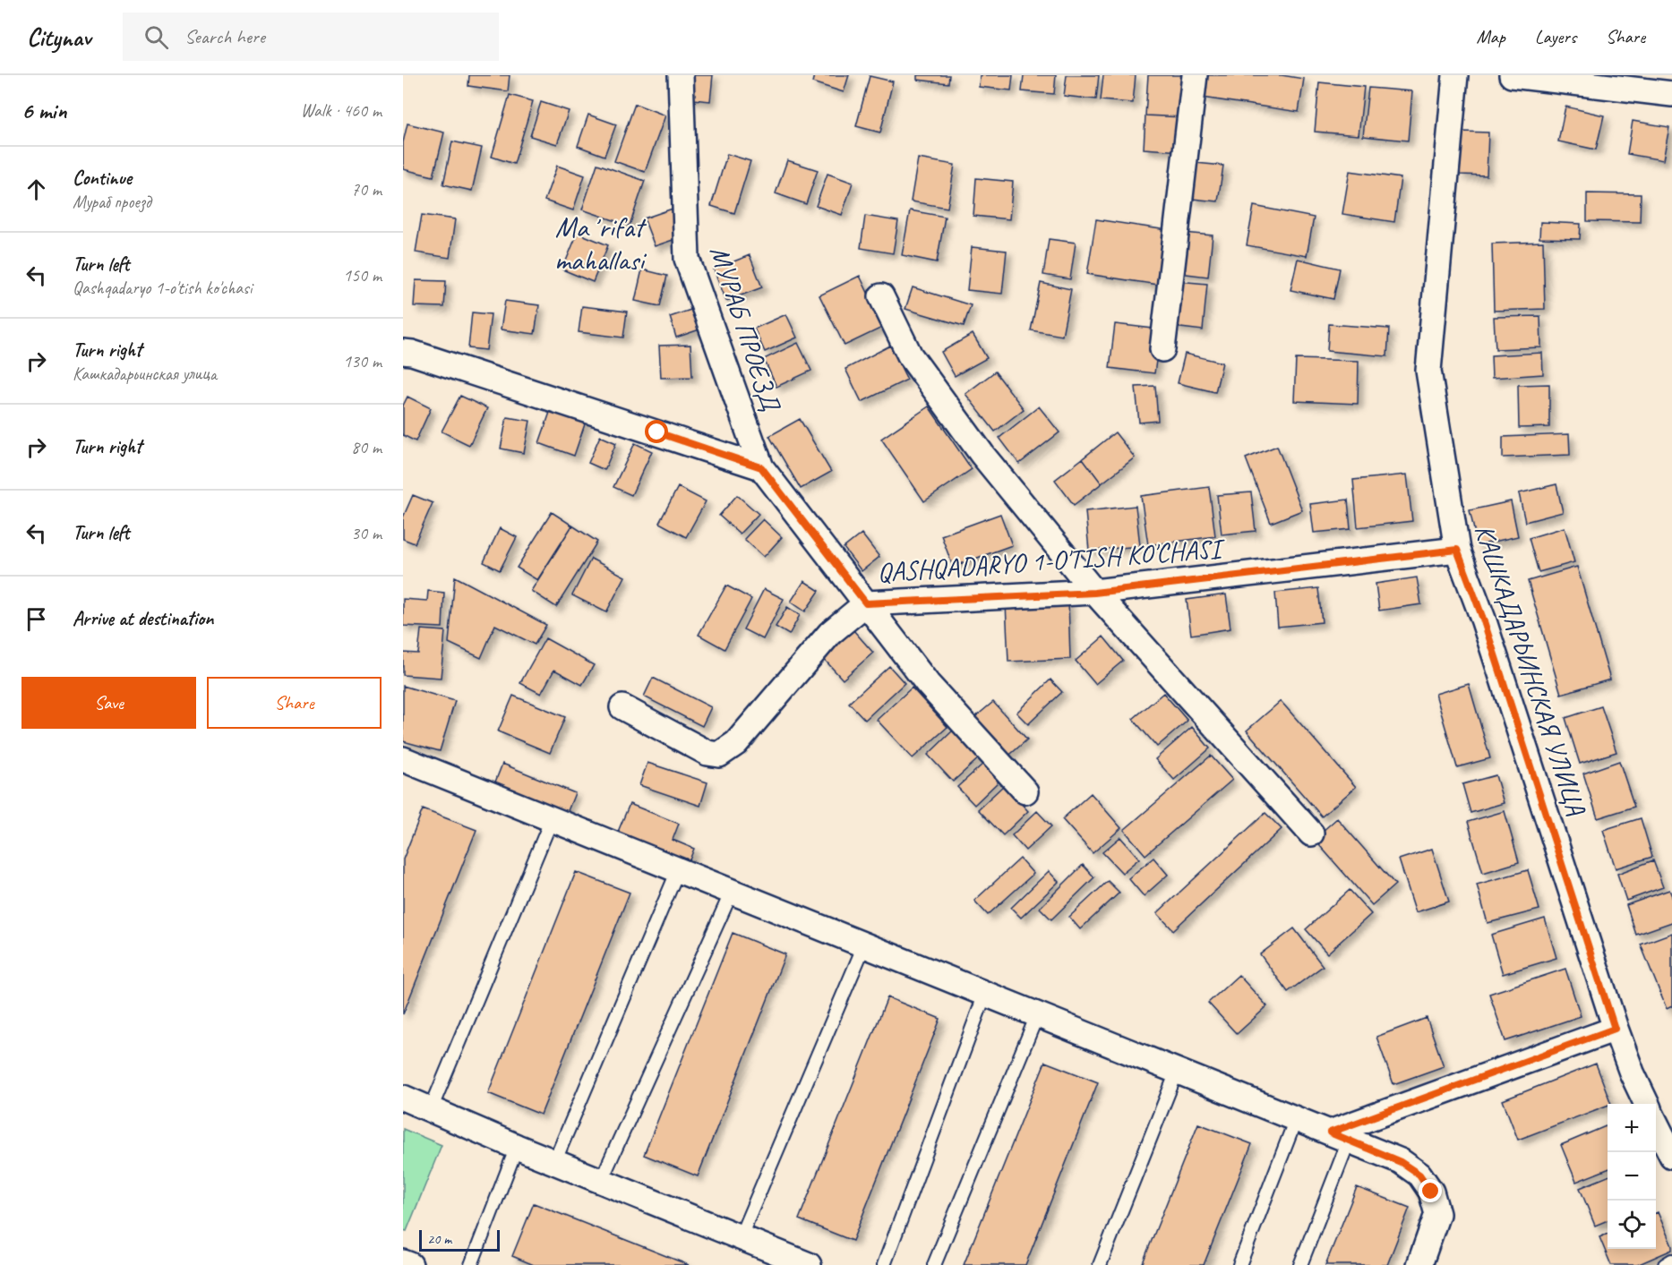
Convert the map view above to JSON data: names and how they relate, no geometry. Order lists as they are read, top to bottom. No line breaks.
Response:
{"streets":{"street":["МУРАБ ПРОЕЗД","QASHQADARYO 1-O'TISH KO'CHASI","КАШКАДАРЬИНСКАЯ УЛИЦА"]},"crossings":[["МУРАБ ПРОЕЗД","QASHQADARYO 1-O'TISH KO'CHASI"],["QASHQADARYO 1-O'TISH KO'CHASI","КАШКАДАРЬИНСКАЯ УЛИЦА"]],"districts":["Maʼrifat mahallasi"],"scale_bar":"20 m","page":{"header":"Citynav","search":"Search here","nav":["Map","Layers","Share"],"heading":["6 min","Walk · 460 m"],"list":[["Continue","Мураб проезд","70 m"],["Turn left","Qashqadaryo 1-o'tish ko'chasi","150 m"],["Turn right","Кашкадарьинская улица","130 m"],["Turn right","80 m"],["Turn left","30 m"],"Arrive at destination"],"buttons":["Save","Share"],"map_buttons":["+","−"],"scale":"20 m"}}
